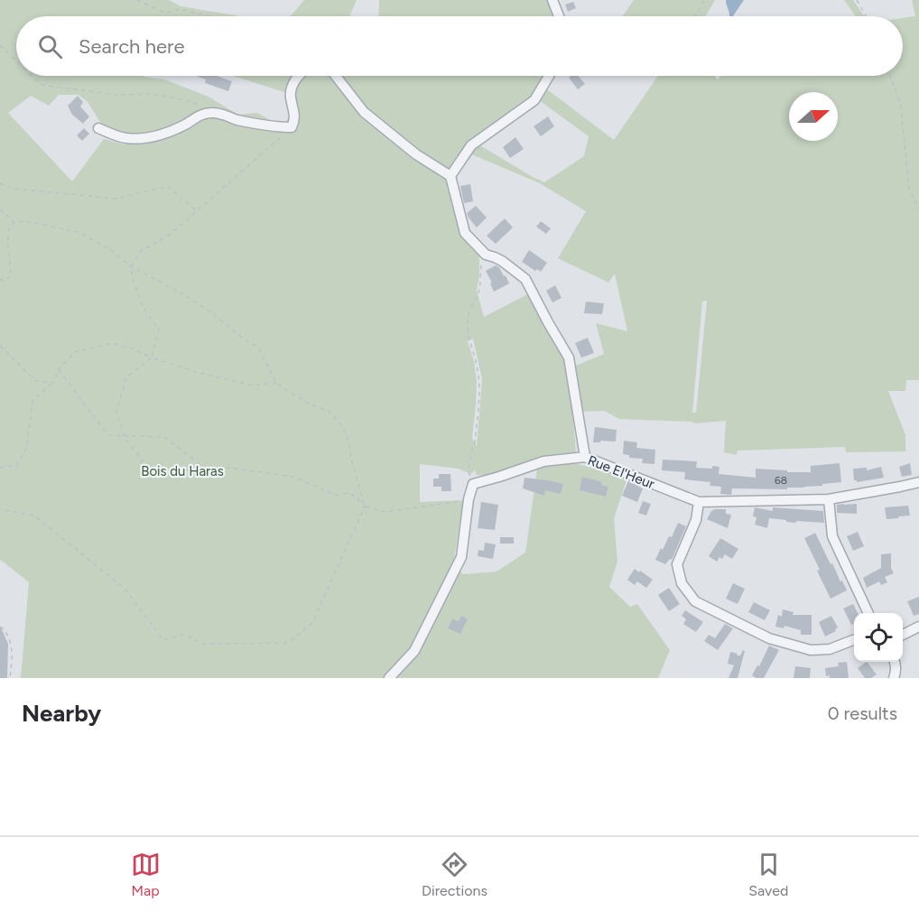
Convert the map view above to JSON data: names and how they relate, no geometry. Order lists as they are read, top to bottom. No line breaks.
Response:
{"streets":{"street":["Rue El'Heur"]},"parks":["Bois du Haras"],"house_numbers":["68"],"north":"right","page":{"search":"Search here","heading":["Nearby","0 results"],"nav":["Map","Directions","Saved"]}}
